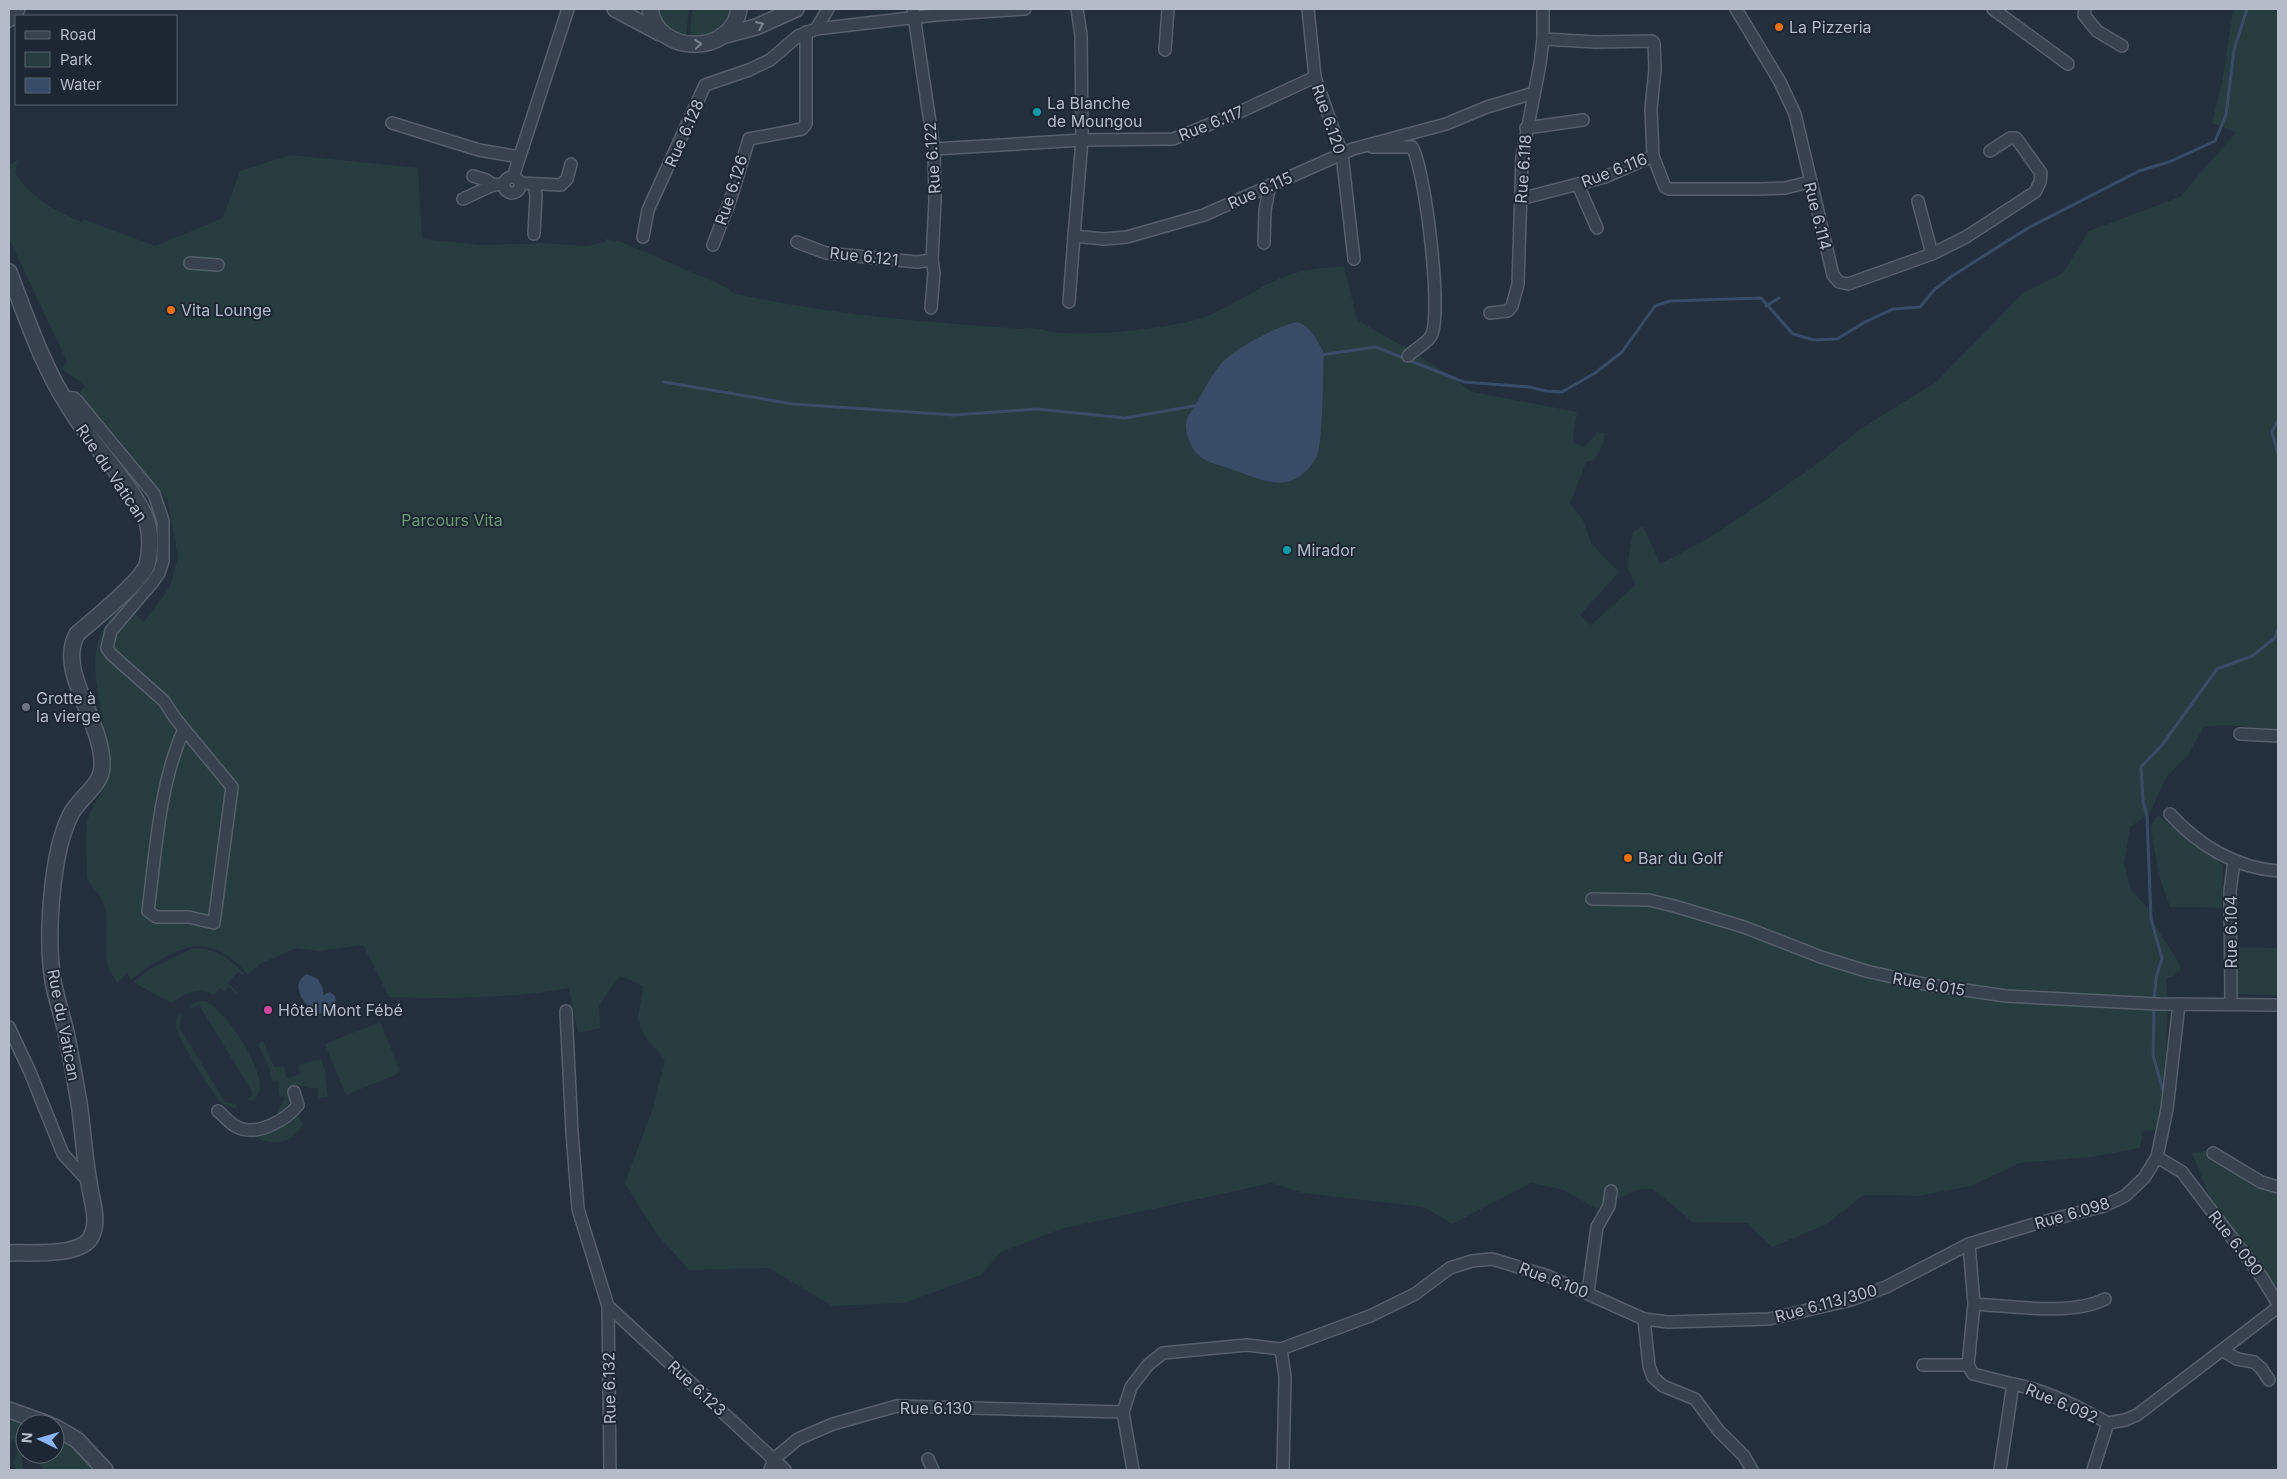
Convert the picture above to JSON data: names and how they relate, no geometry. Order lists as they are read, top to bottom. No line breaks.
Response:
{"streets":{"street":["Rue 6.120","Rue 6.117","Rue 6.128","Rue 6.122","Rue 6.118","Rue 6.116","Rue 6.126","Rue 6.115","Rue 6.114","Rue 6.121","Rue du Vatican","Rue 6.104","Rue 6.015","Rue 6.098","Rue 6.090","Rue 6.100","Rue 6.113/300","Rue 6.132","Rue 6.123","Rue 6.092","Rue 6.130"]},"crossings":[["Rue 6.120","Rue 6.117"],["Rue 6.120","Rue 6.115"],["Rue 6.117","Rue 6.122"],["Rue 6.128","Rue 6.126"],["Rue 6.122","Rue 6.121"],["Rue 6.118","Rue 6.116"],["Rue 6.118","Rue 6.115"],["Rue 6.104","Rue 6.015"],["Rue 6.098","Rue 6.090"],["Rue 6.098","Rue 6.113/300"],["Rue 6.090","Rue 6.092"],["Rue 6.100","Rue 6.113/300"],["Rue 6.132","Rue 6.123"],["Rue 6.123","Rue 6.130"]],"parks":["Parcours Vita"],"places":["La Pizzeria","La Blanche de Moungou","Vita Lounge","Mirador","Grotte à la vierge","Bar du Golf","Hôtel Mont Fébé"],"legend":["Road","Park","Water"],"north":"left"}
